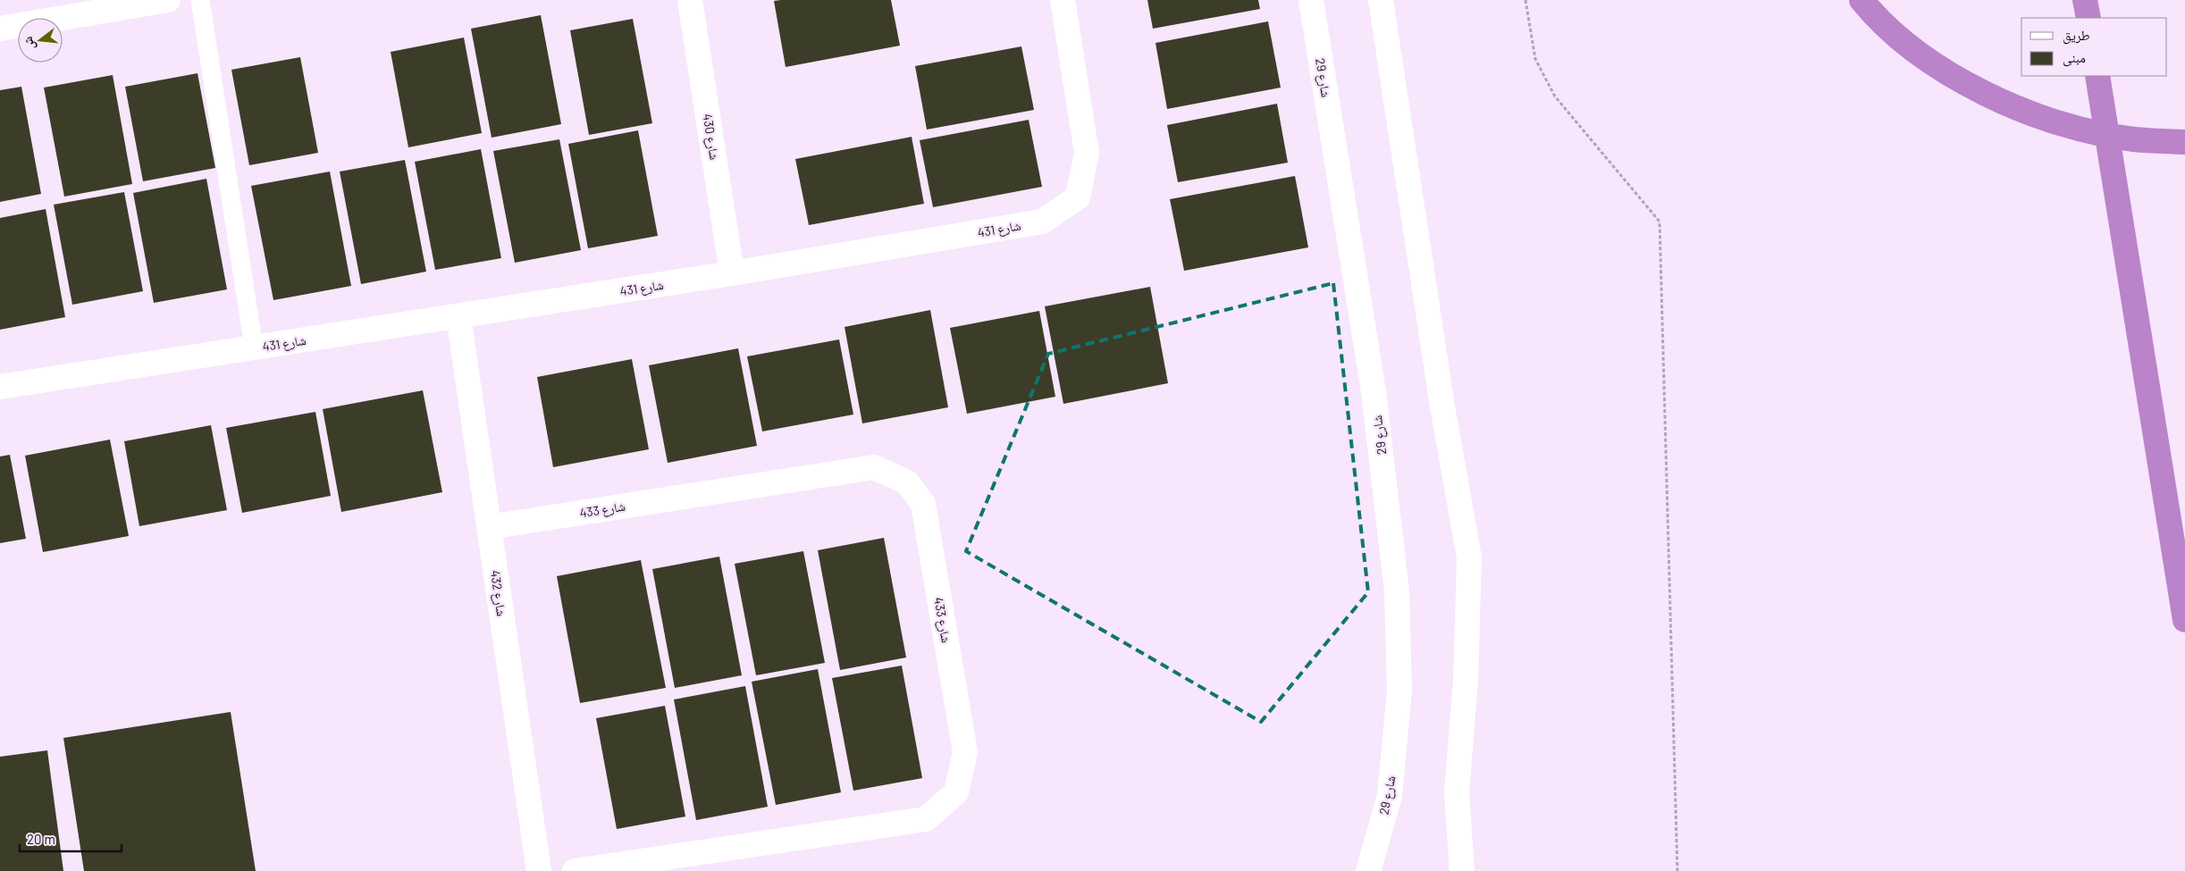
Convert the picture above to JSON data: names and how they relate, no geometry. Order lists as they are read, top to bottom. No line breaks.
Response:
{"streets":{"street":["شارع 29","شارع 430","شارع 431","شارع 433","شارع 432"]},"crossings":[["شارع 430","شارع 431"],["شارع 431","شارع 432"],["شارع 433","شارع 432"]],"legend":["طريق","مبنى"],"scale_bar":"20 m","north":"left"}
